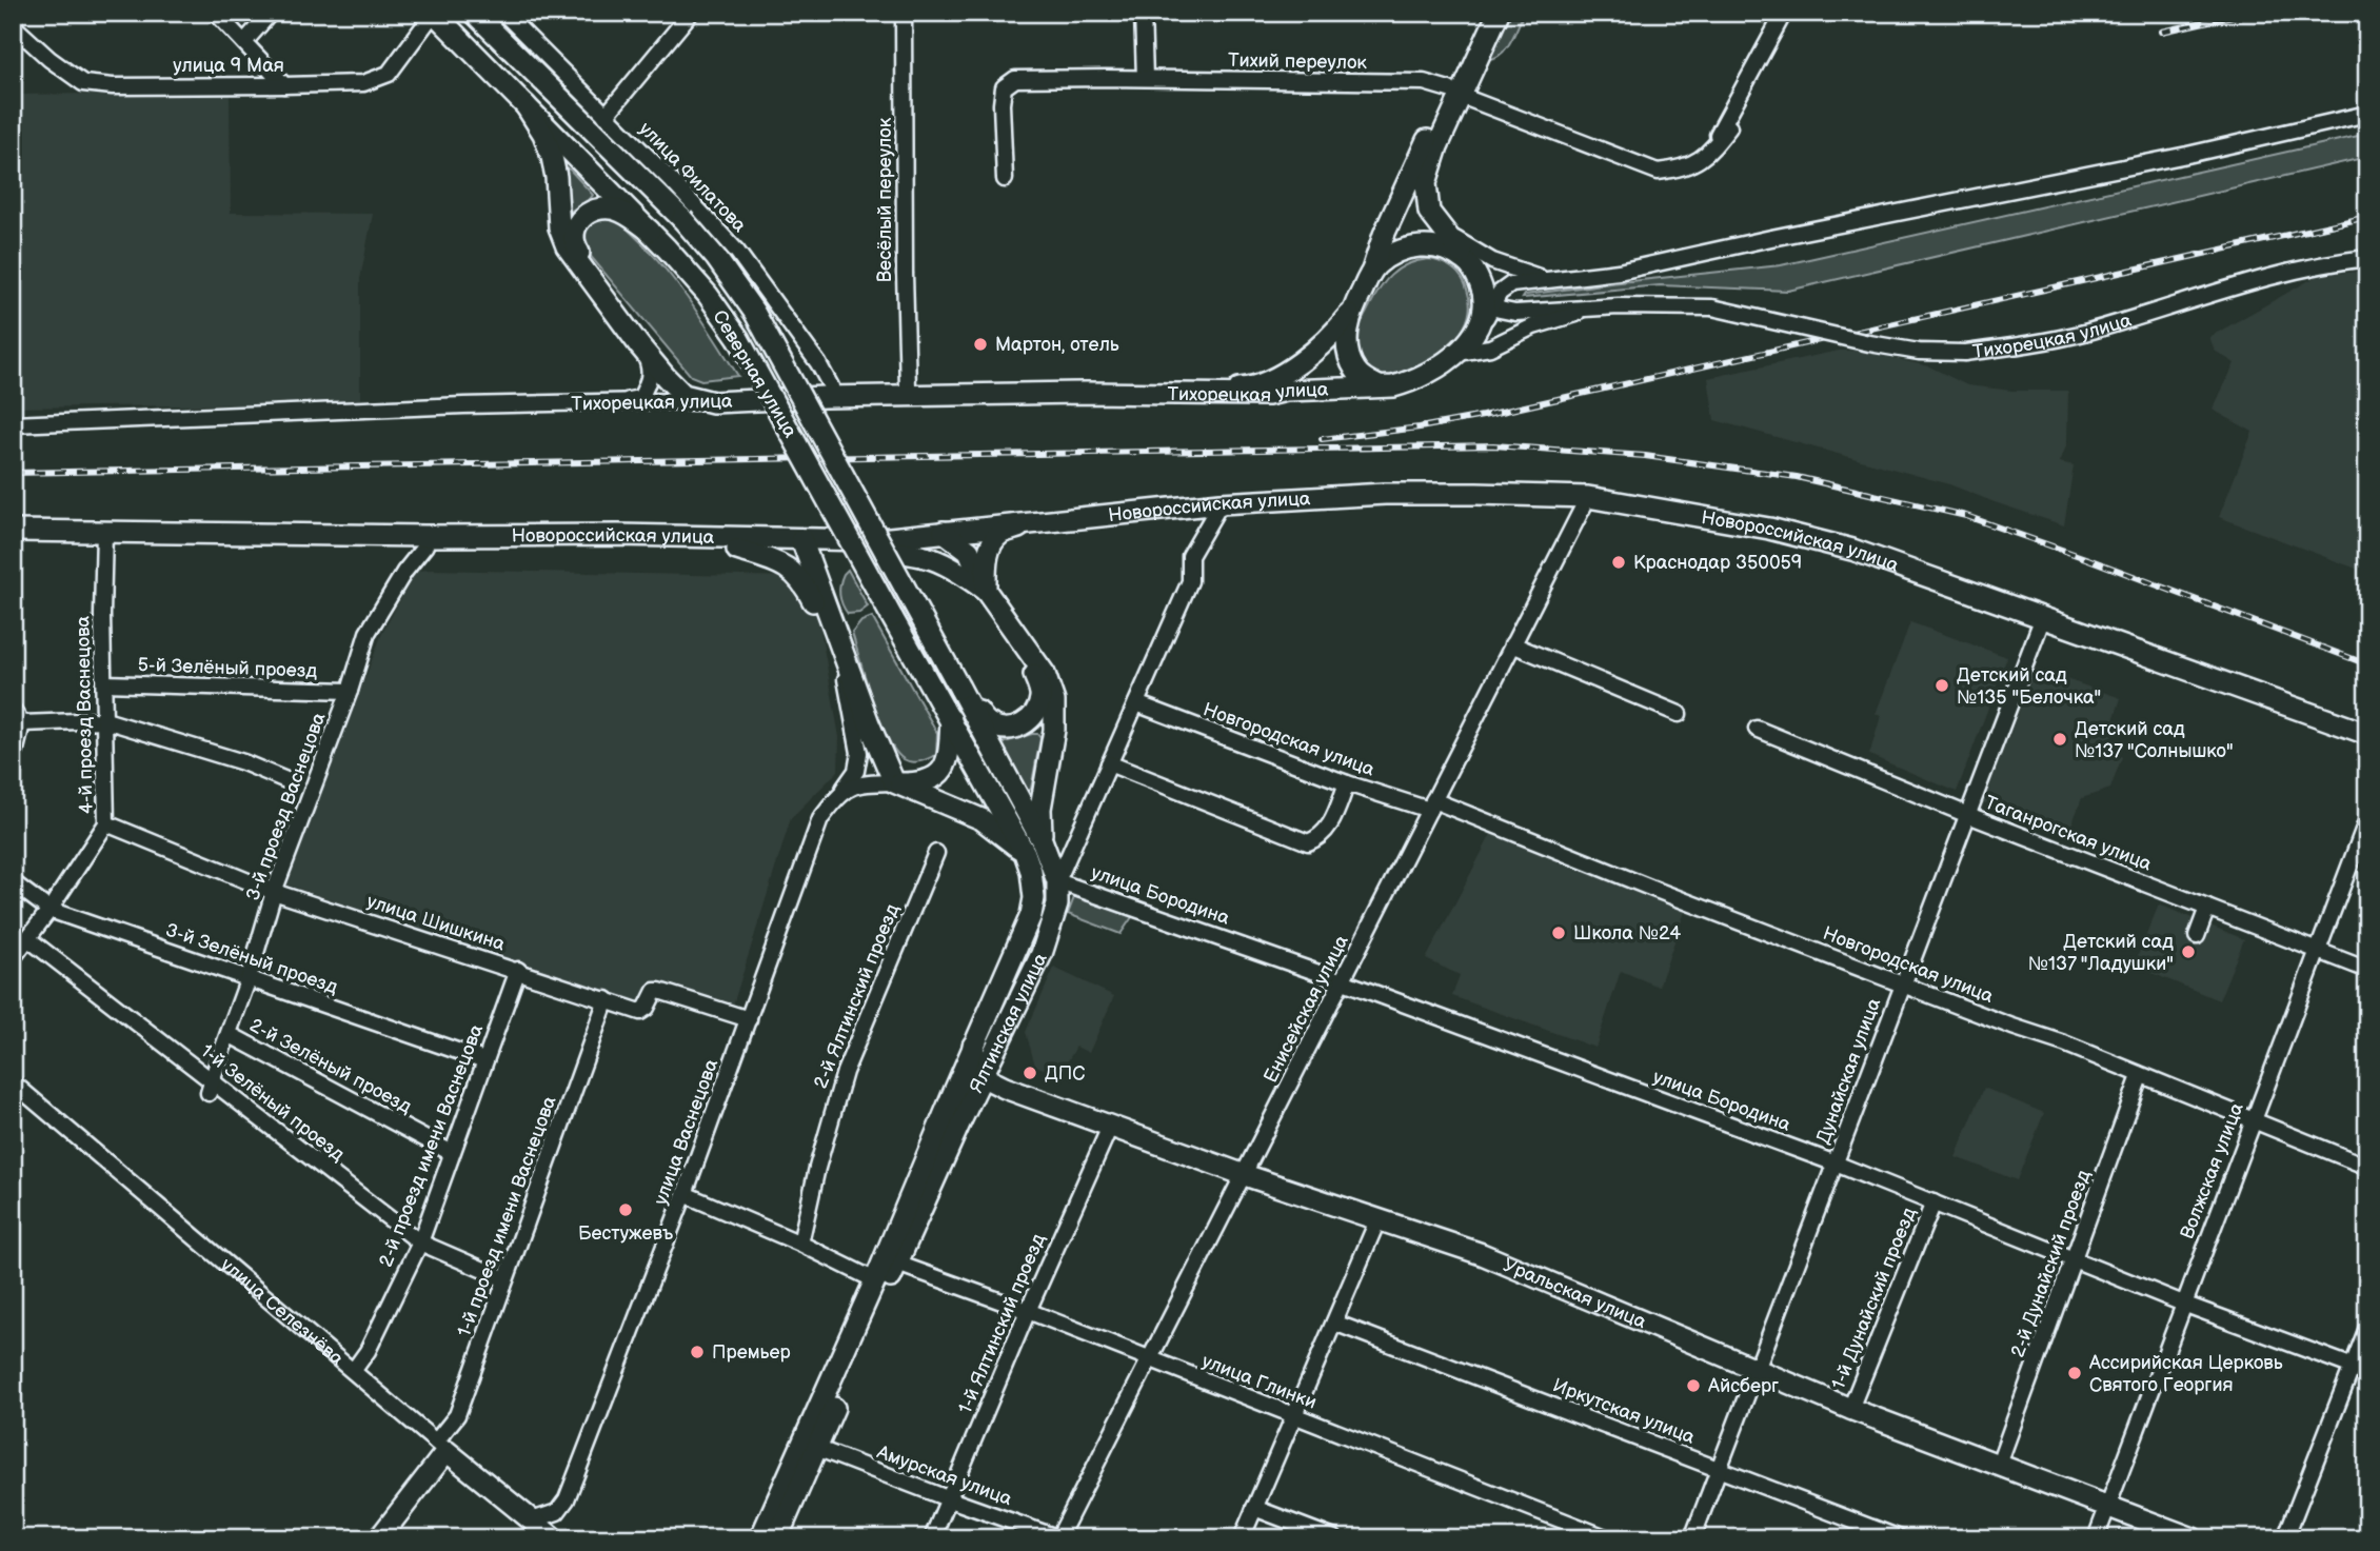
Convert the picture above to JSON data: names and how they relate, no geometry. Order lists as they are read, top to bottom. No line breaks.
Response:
{"streets":{"main road":["Тихорецкая улица","Северная улица","Новороссийская улица","Ялтинская улица","Уральская улица","улица Селезнёва"],"street":["Тихий переулок","улица 9 Мая","улица Филатова","Весёлый переулок","5-й Зелёный проезд","4-й проезд Васнецова","Новгородская улица","3-й проезд Васнецова","Таганрогская улица","улица Бородина","улица Шишкина","3-й Зелёный проезд","2-й Ялтинский проезд","Енисейская улица","2-й Зелёный проезд","Дунайская улица","1-й Зелёный проезд","улица Васнецова","2-й проезд имени Васнецова","Волжская улица","1-й проезд имени Васнецова","2-й Дунайский проезд","1-й Дунайский проезд","1-й Ялтинский проезд","улица Глинки","Иркутская улица","Амурская улица"]},"crossings":[["улица 9 Мая","Северная улица"],["улица Филатова","Тихорецкая улица"],["Весёлый переулок","Тихорецкая улица"],["Северная улица","Новороссийская улица"],["Северная улица","улица Бородина"],["Северная улица","Ялтинская улица"],["Новороссийская улица","4-й проезд Васнецова"],["Новороссийская улица","3-й проезд Васнецова"],["Новороссийская улица","Енисейская улица"],["Новороссийская улица","Ялтинская улица"],["Новороссийская улица","Дунайская улица"],["5-й Зелёный проезд","4-й проезд Васнецова"],["5-й Зелёный проезд","3-й проезд Васнецова"],["4-й проезд Васнецова","улица Шишкина"],["4-й проезд Васнецова","3-й Зелёный проезд"],["4-й проезд Васнецова","1-й Зелёный проезд"],["Новгородская улица","Енисейская улица"],["Новгородская улица","Ялтинская улица"],["Новгородская улица","Дунайская улица"],["Новгородская улица","Волжская улица"],["Новгородская улица","2-й Дунайский проезд"],["3-й проезд Васнецова","улица Шишкина"],["3-й проезд Васнецова","3-й Зелёный проезд"],["3-й проезд Васнецова","2-й Зелёный проезд"],["3-й проезд Васнецова","1-й Зелёный проезд"],["Таганрогская улица","Дунайская улица"],["Таганрогская улица","Волжская улица"],["улица Бородина","Енисейская улица"],["улица Бородина","Ялтинская улица"],["улица Бородина","Дунайская улица"],["улица Бородина","Волжская улица"],["улица Бородина","2-й Дунайский проезд"],["улица Бородина","1-й Дунайский проезд"],["улица Шишкина","улица Васнецова"],["улица Шишкина","2-й проезд имени Васнецова"],["улица Шишкина","1-й проезд имени Васнецова"],["3-й Зелёный проезд","2-й проезд имени Васнецова"],["Енисейская улица","Уральская улица"],["Енисейская улица","улица Глинки"],["Енисейская улица","Амурская улица"],["Ялтинская улица","Уральская улица"],["Ялтинская улица","улица Глинки"],["Ялтинская улица","Амурская улица"],["2-й Зелёный проезд","2-й проезд имени Васнецова"],["Дунайская улица","Уральская улица"],["Дунайская улица","Иркутская улица"],["1-й Зелёный проезд","2-й проезд имени Васнецова"],["1-й Зелёный проезд","1-й проезд имени Васнецова"],["улица Васнецова","улица Селезнёва"],["2-й проезд имени Васнецова","улица Селезнёва"],["Волжская улица","Уральская улица"],["1-й проезд имени Васнецова","улица Селезнёва"],["2-й Дунайский проезд","Уральская улица"],["Уральская улица","1-й Дунайский проезд"],["Уральская улица","1-й Ялтинский проезд"],["1-й Ялтинский проезд","улица Глинки"],["1-й Ялтинский проезд","Амурская улица"]],"places":["Мартон, отель","Краснодар 350059","Детский сад №135 \"Белочка\"","Детский сад №137 \"Солнышко\"","Школа №24","Детский сад №137 \"Ладушки\"","ДПС","Бестужевъ","Премьер","Ассирийская Церковь Святого Георгия","Айсберг"]}
